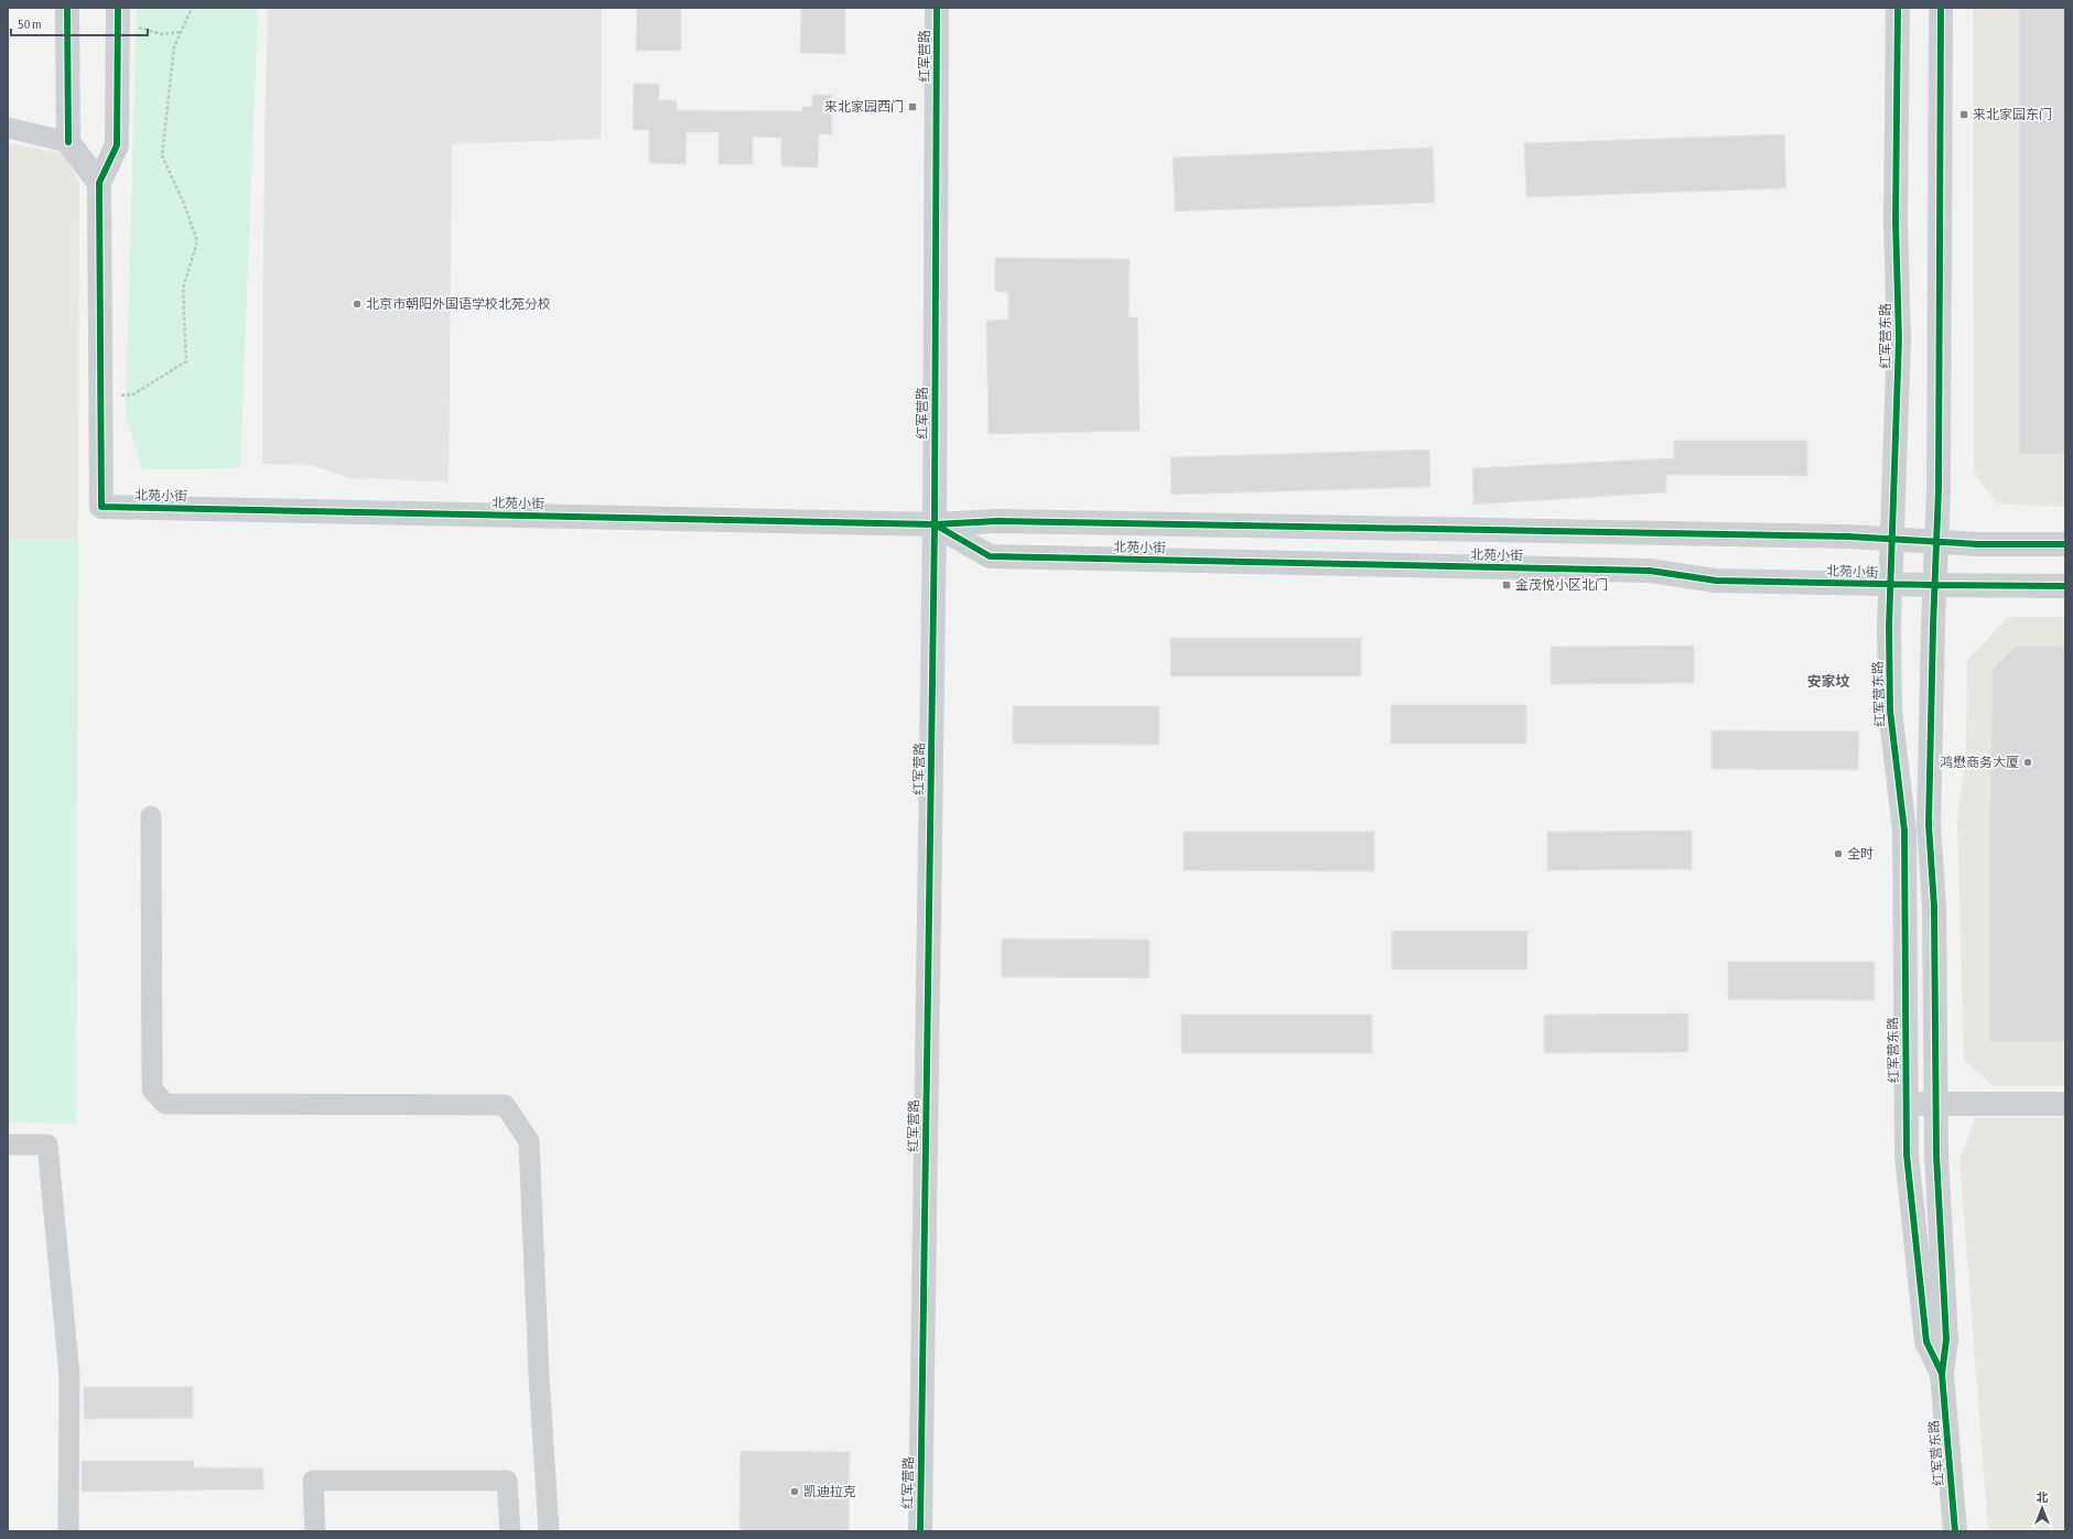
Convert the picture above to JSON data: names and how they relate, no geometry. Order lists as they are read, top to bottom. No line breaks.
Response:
{"streets":{"street":["红军营路","红军营东路","北苑小街"]},"crossings":[["红军营路","北苑小街"],["红军营东路","北苑小街"]],"districts":["安家坟"],"places":{"transit":["来北家园西门","来北家园东门","金茂悦小区北门"],"other":["北京市朝阳外国语学校北苑分校","鸿懋商务大厦","全时","凯迪拉克"]},"scale_bar":"50 m","north":"top"}
